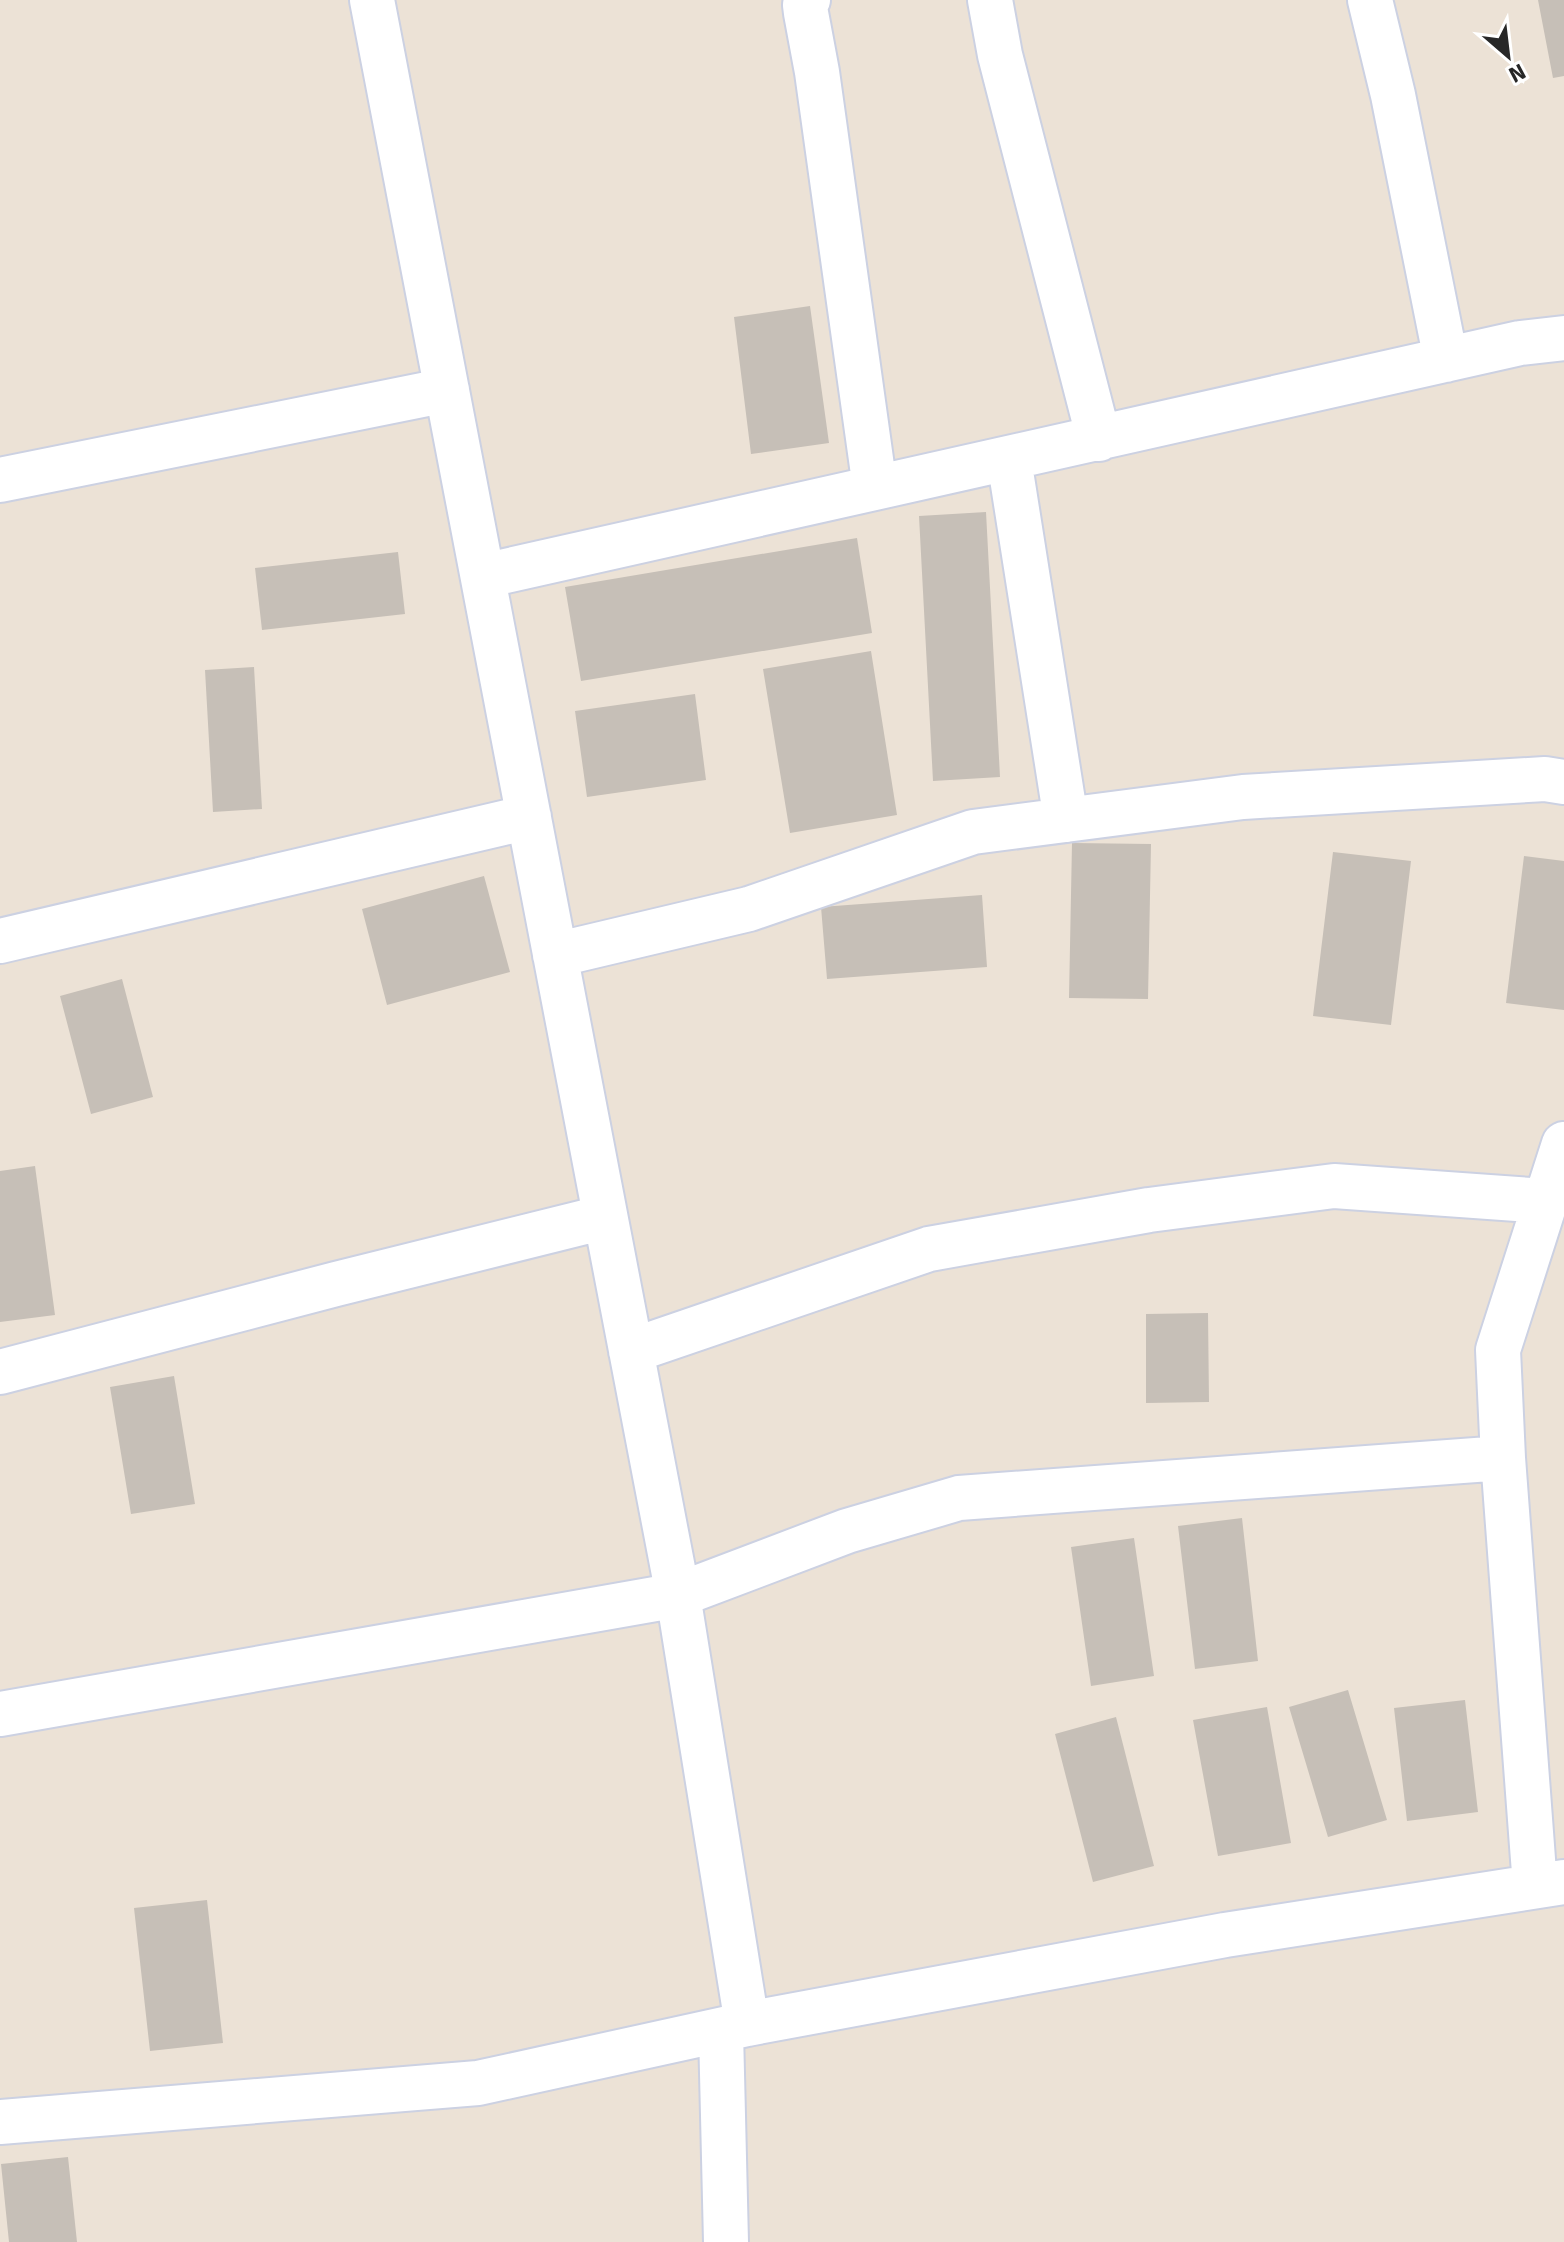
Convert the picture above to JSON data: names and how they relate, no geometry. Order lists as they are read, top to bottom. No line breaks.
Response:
{"north":"bottom right"}
